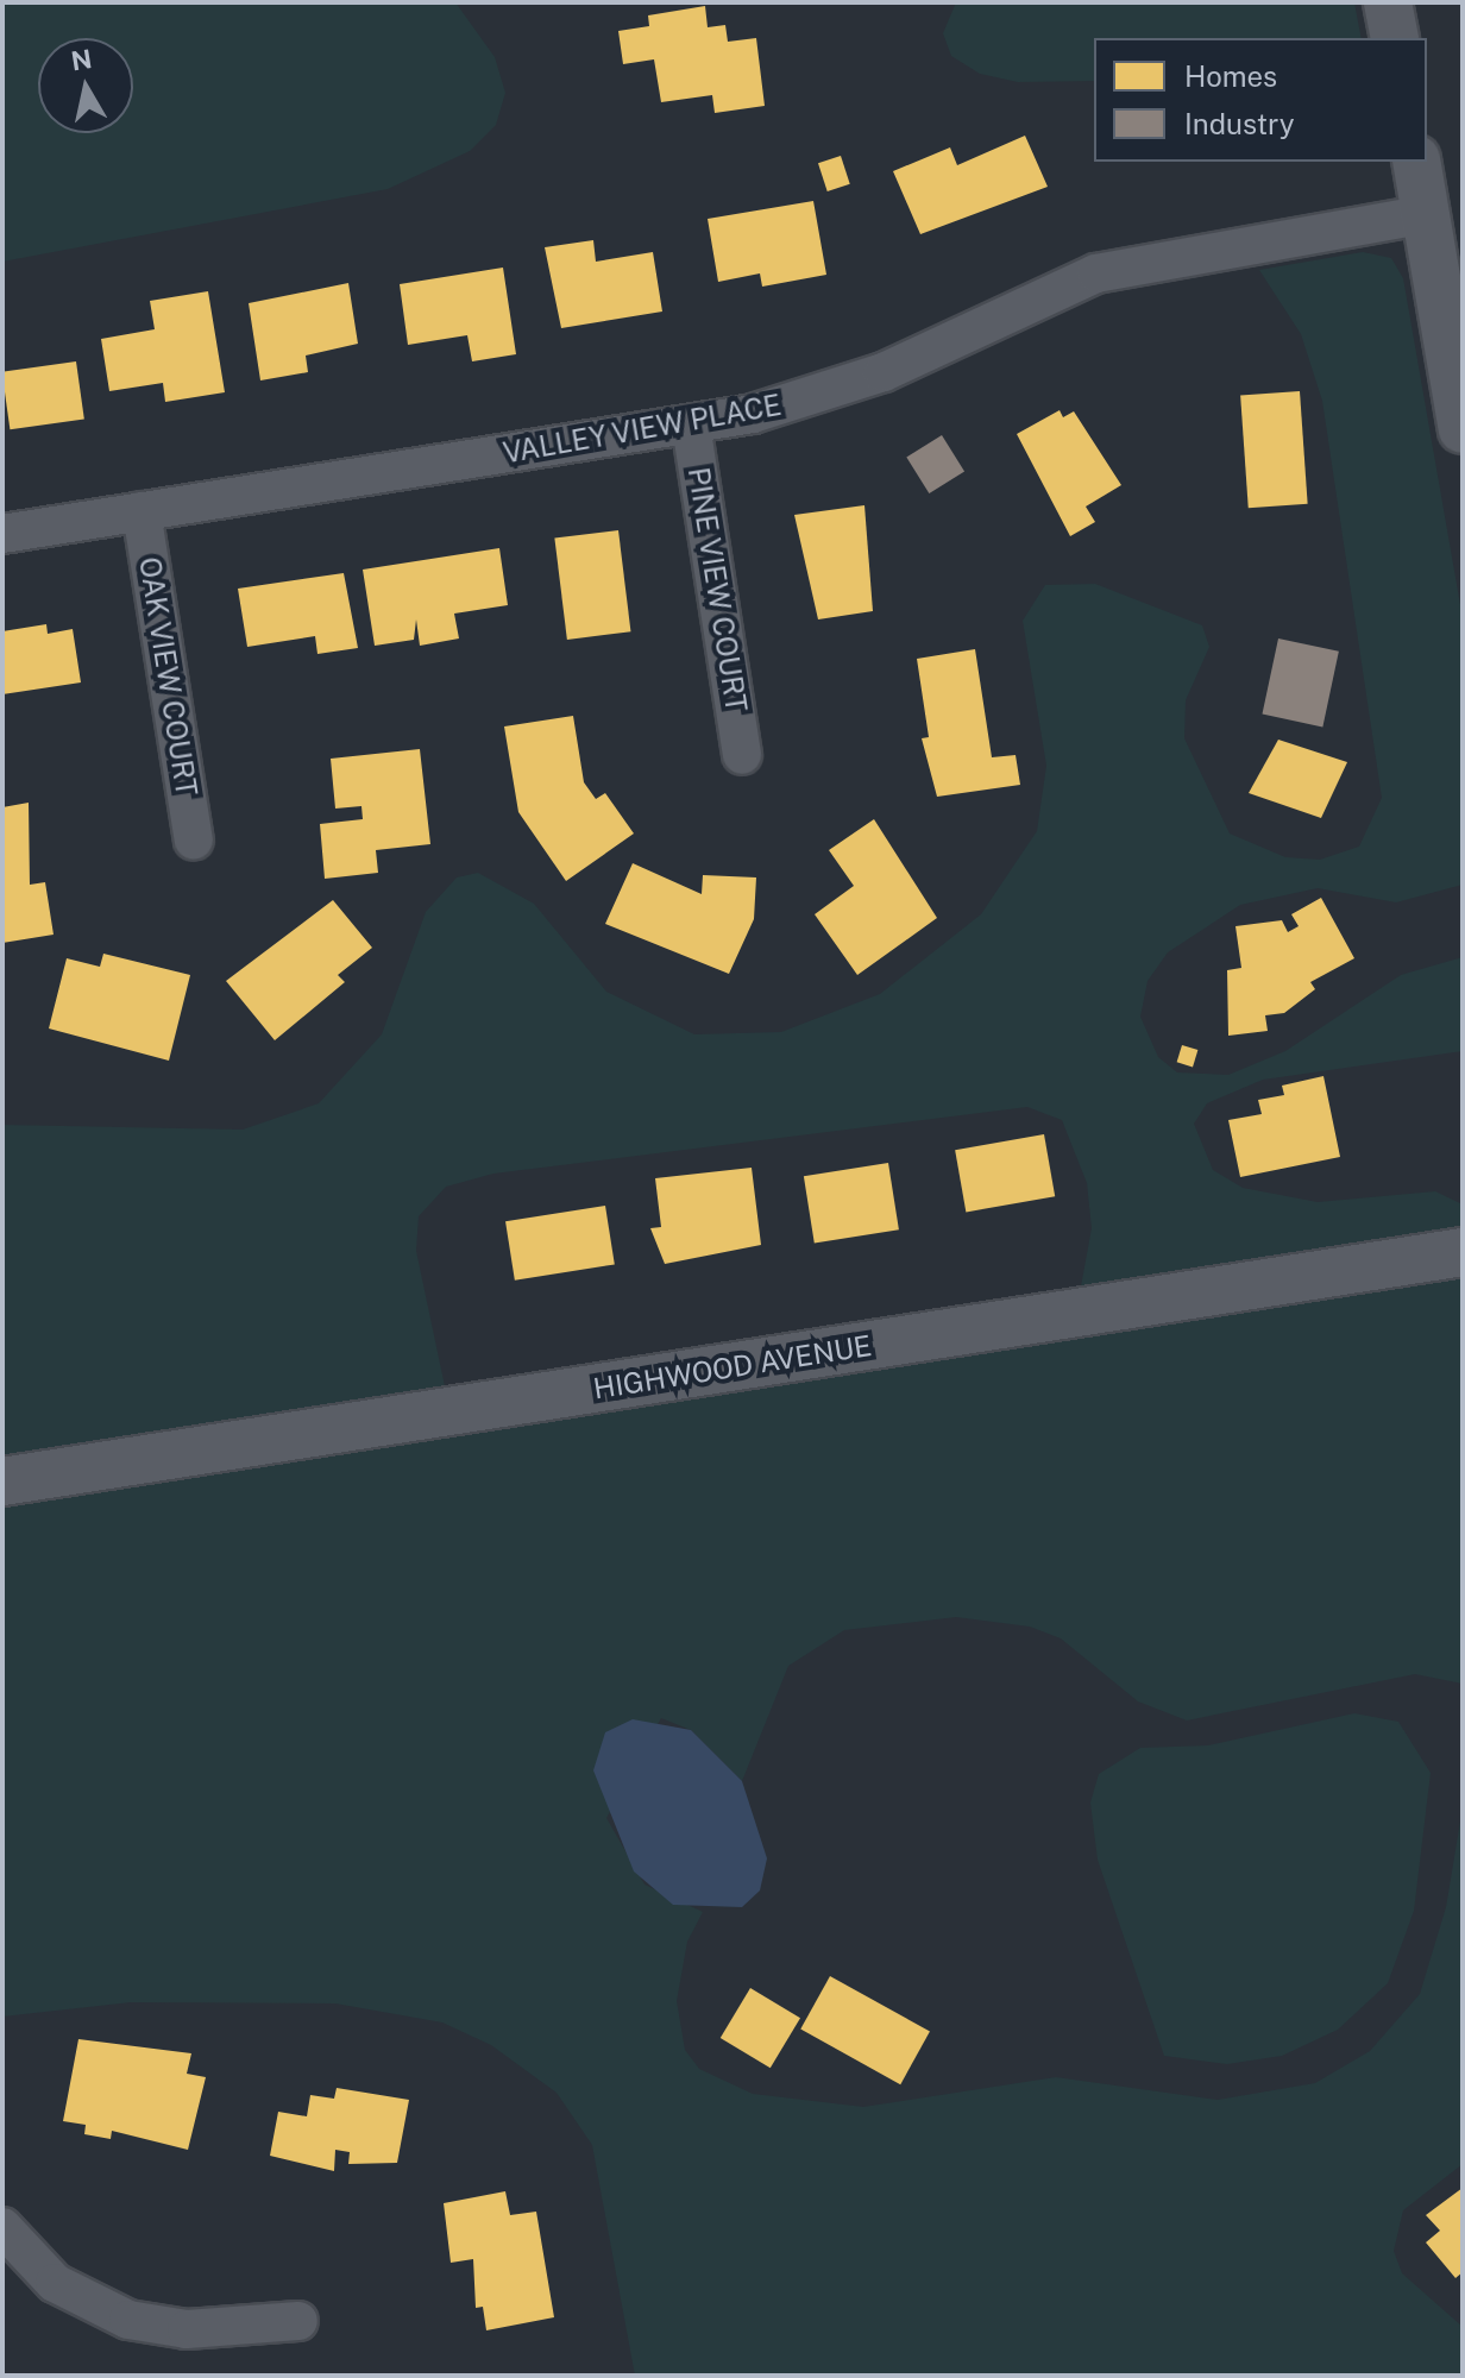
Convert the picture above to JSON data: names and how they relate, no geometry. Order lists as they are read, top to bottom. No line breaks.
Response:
{"streets":{"street":["VALLEY VIEW PLACE","PINE VIEW COURT","OAK VIEW COURT","HIGHWOOD AVENUE"]},"crossings":[["VALLEY VIEW PLACE","PINE VIEW COURT"],["VALLEY VIEW PLACE","OAK VIEW COURT"]],"legend":["Homes","Industry"],"north":"top"}
